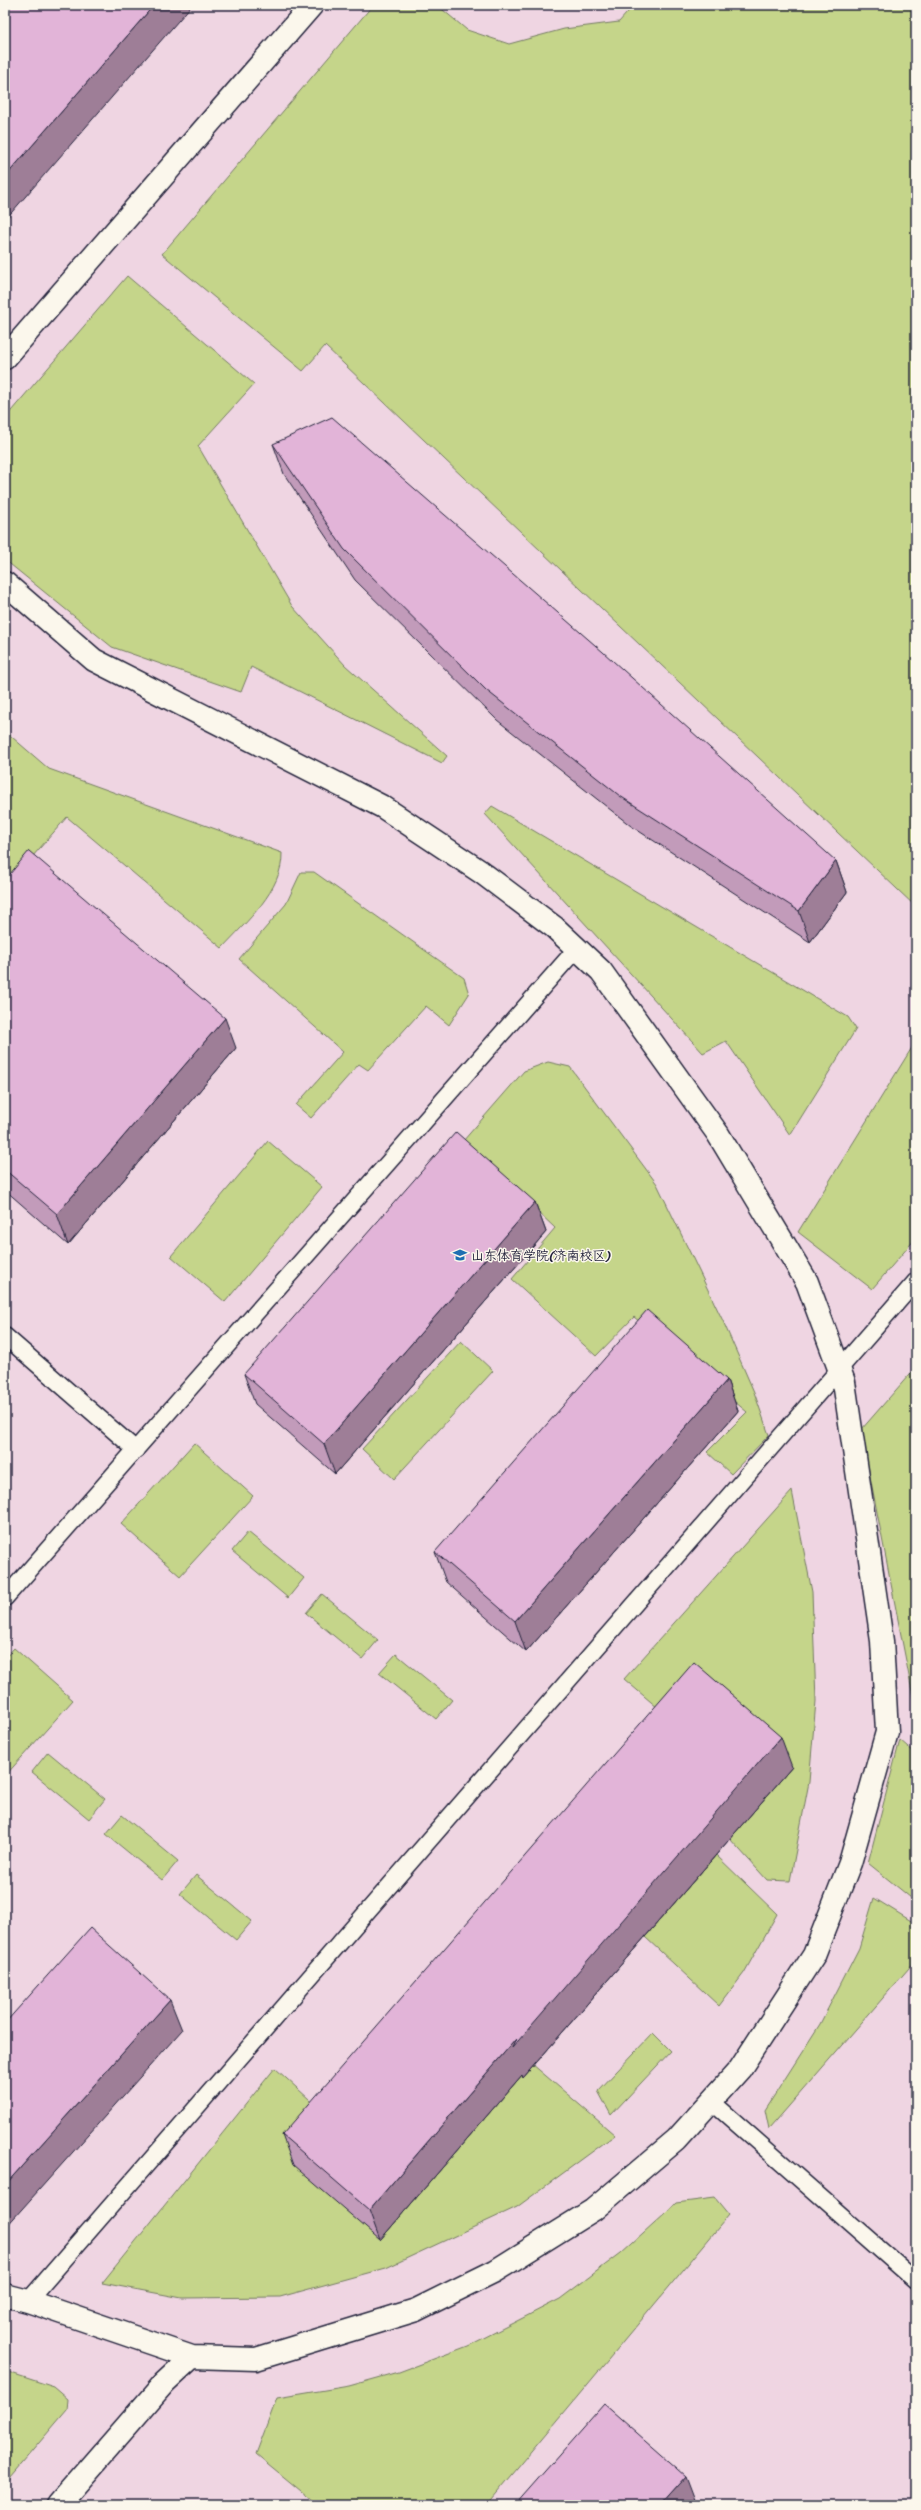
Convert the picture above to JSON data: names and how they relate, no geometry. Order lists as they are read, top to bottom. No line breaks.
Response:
{"places":{"school or university":["山东体育学院(济南校区)"]}}
